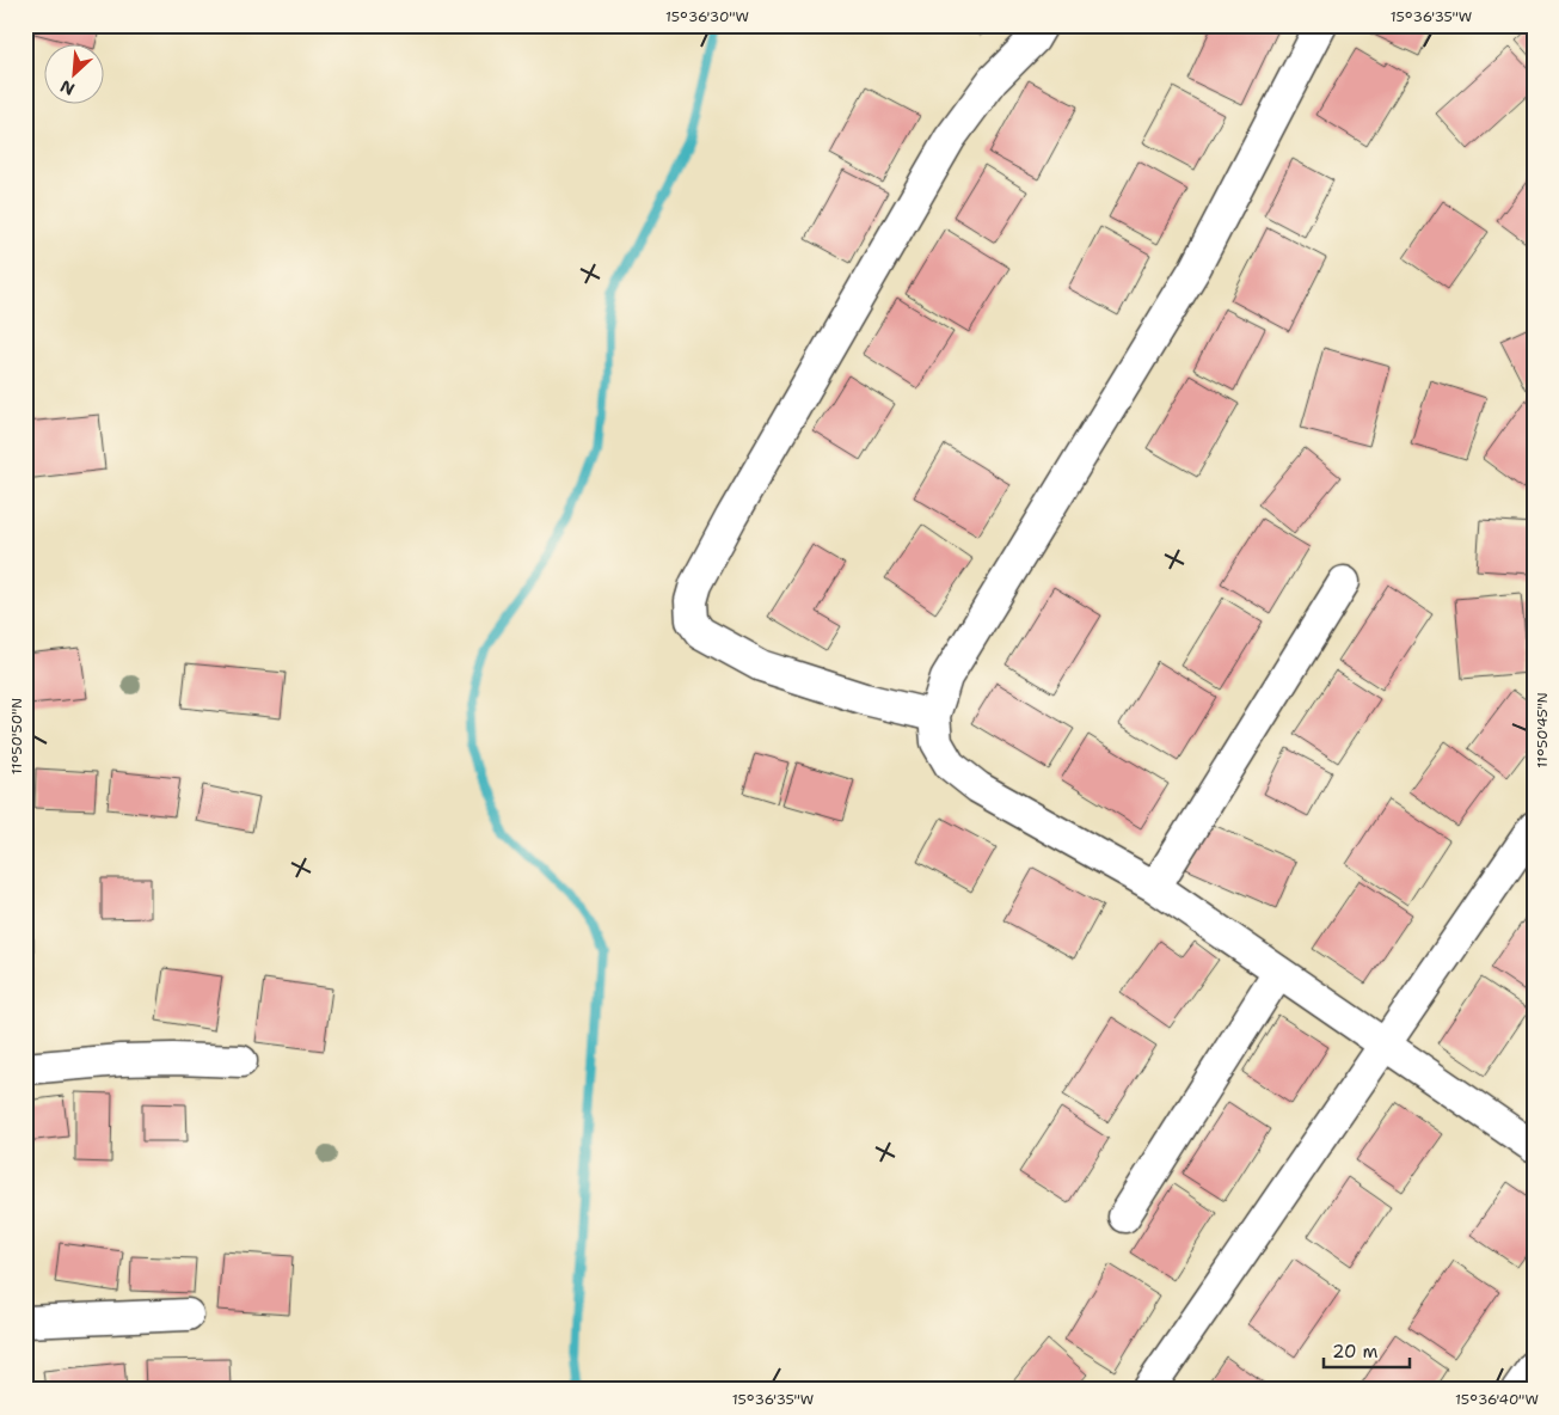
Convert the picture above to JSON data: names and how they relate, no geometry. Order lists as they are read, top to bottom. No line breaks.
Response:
{"scale_bar":"20 m","north":"bottom left","coordinates":["15°36'30\"W","15°36'35\"W","11°50'45\"N","11°50'50\"N","15°36'40\"W"]}
